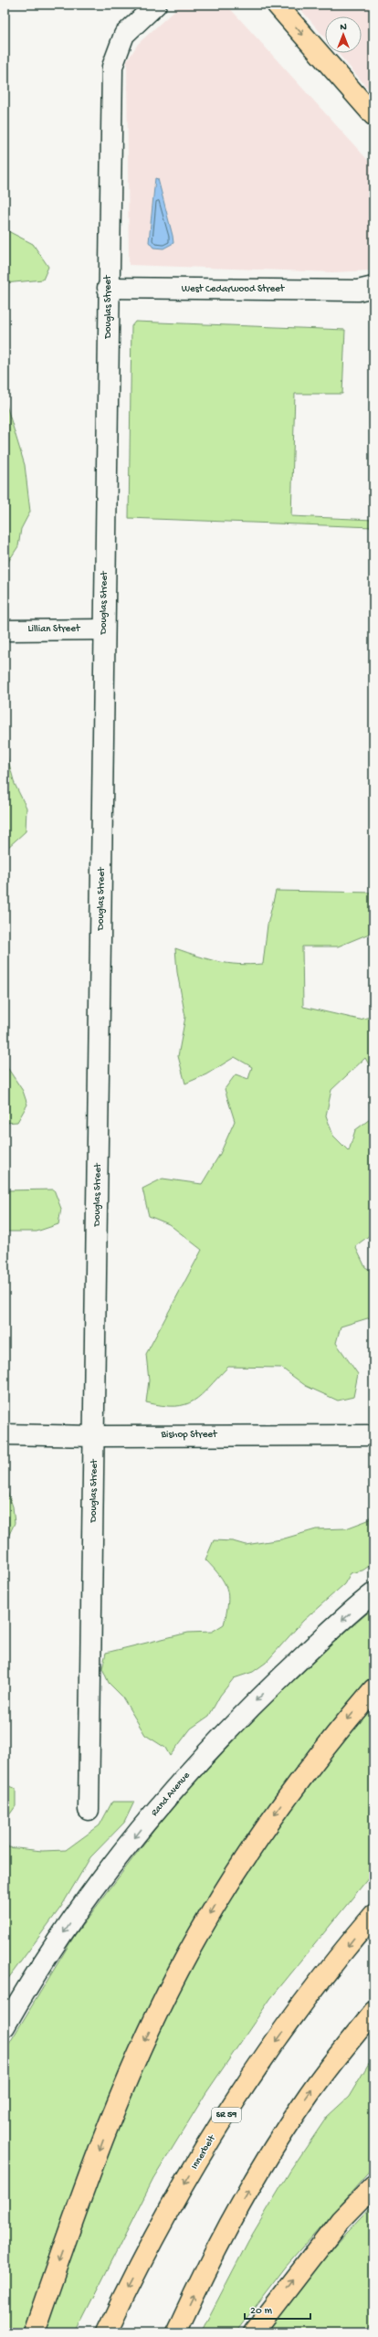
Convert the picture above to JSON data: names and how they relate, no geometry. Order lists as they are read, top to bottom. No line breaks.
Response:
{"streets":{"main road":["SR 59","Innerbelt"],"street":["West Cedarwood Street","Douglas Street","Lillian Street","Bishop Street","Rand Avenue"]},"crossings":[["West Cedarwood Street","Douglas Street"],["Douglas Street","Lillian Street"],["Douglas Street","Bishop Street"]],"one_way":["Rand Avenue"],"scale_bar":"20 m","north":"top"}
